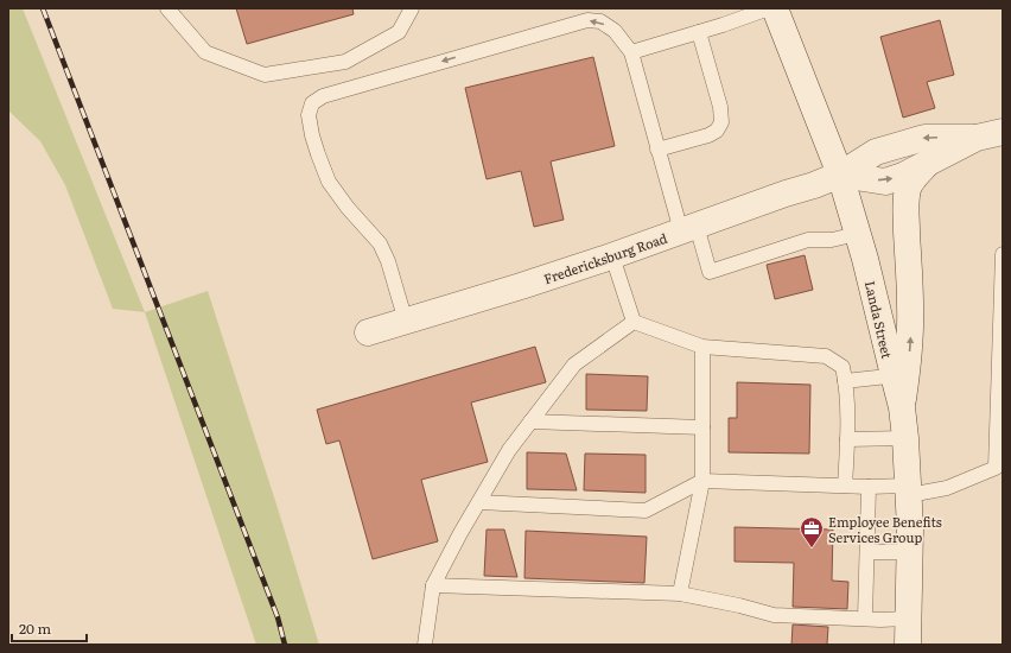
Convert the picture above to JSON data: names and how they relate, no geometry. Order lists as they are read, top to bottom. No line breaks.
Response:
{"streets":{"main road":["Fredericksburg Road","Landa Street"]},"crossings":[["Fredericksburg Road","Landa Street"]],"places":{"office":["Employee Benefits Services Group"]},"scale_bar":"20 m"}
